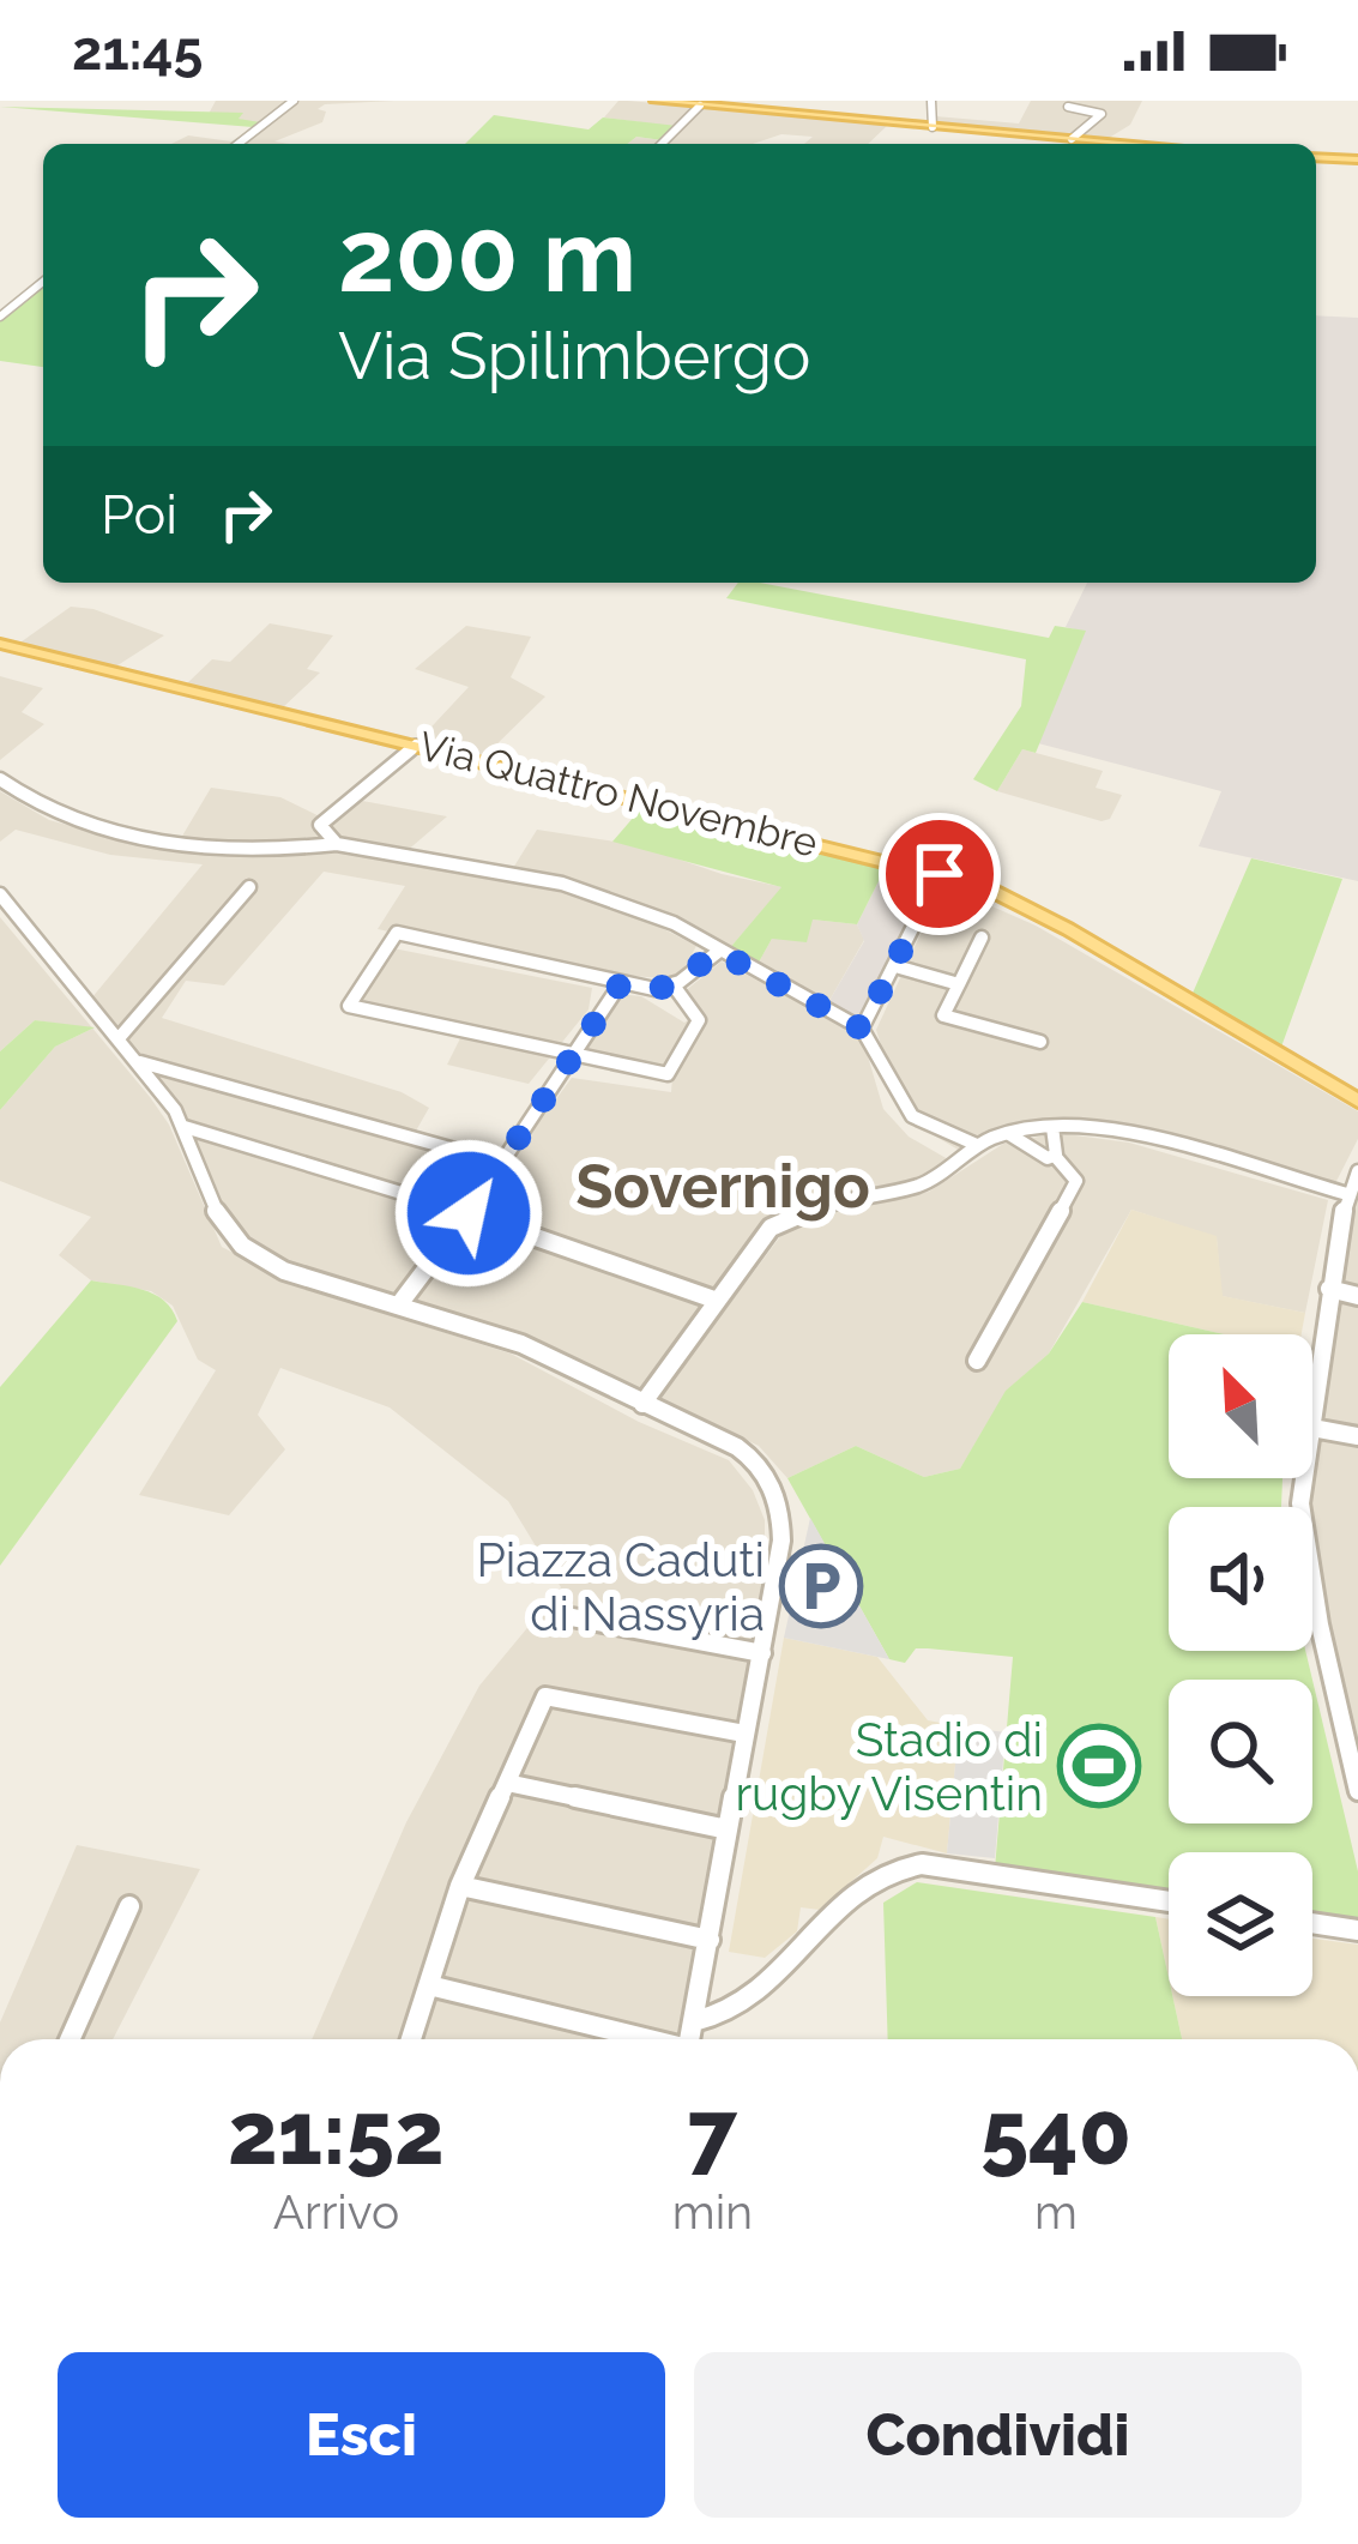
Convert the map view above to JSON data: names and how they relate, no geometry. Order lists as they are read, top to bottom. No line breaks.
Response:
{"streets":{"main road":["Via Quattro Novembre"]},"districts":["Sovernigo"],"places":{"parking":["Piazza Caduti di Nassyria"],"sports":["Stadio di rugby Visentin"]},"north":"top left","page":{"status":"21:45","turn":["200 m","Via Spilimbergo"],"then":"Poi","eta":["21:52","Arrivo","7","min","540","m"],"buttons":["Esci","Condividi"]}}
